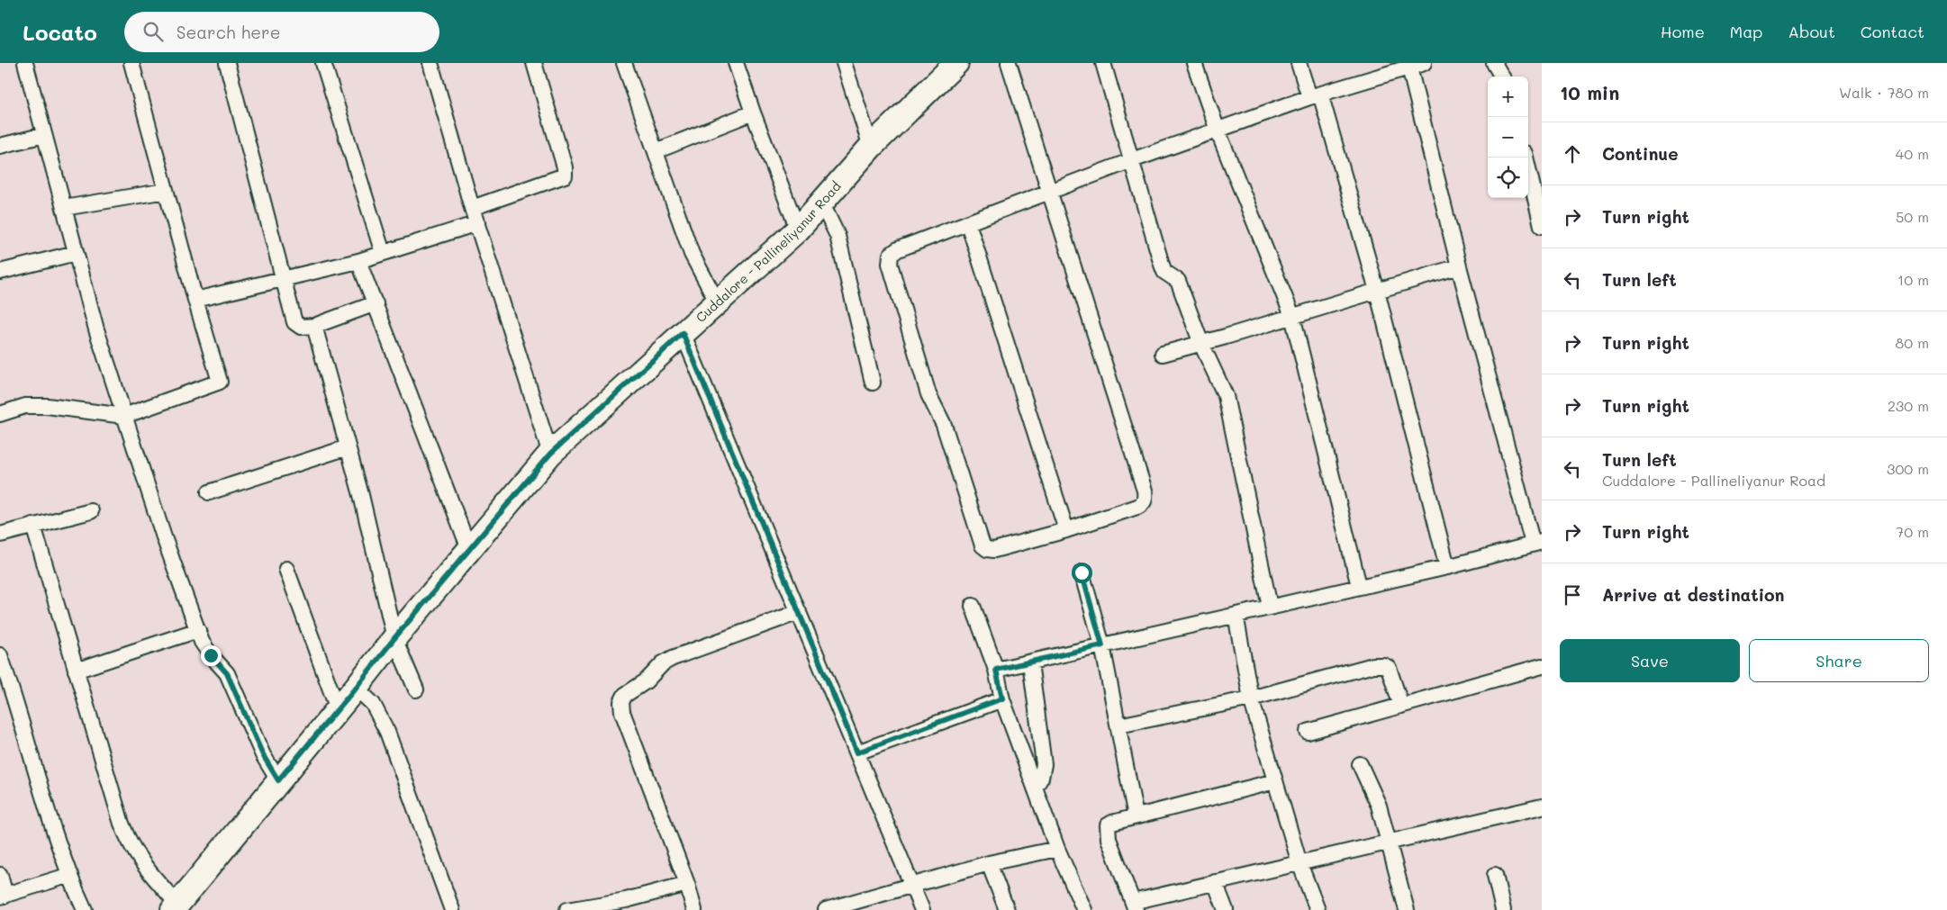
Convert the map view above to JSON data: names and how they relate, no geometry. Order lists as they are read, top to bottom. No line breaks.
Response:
{"streets":{"main road":["Cuddalore - Pallineliyanur Road"]},"page":{"header":"Locato","search":"Search here","nav":["Home","Map","About","Contact"],"heading":["10 min","Walk · 780 m"],"map_buttons":["+","−"],"list":[["Continue","40 m"],["Turn right","50 m"],["Turn left","10 m"],["Turn right","80 m"],["Turn right","230 m"],["Turn left","Cuddalore - Pallineliyanur Road","300 m"],["Turn right","70 m"],"Arrive at destination"],"buttons":["Save","Share"]}}
